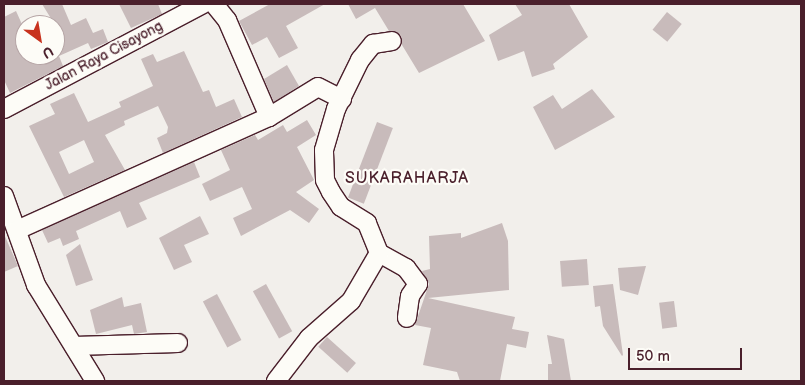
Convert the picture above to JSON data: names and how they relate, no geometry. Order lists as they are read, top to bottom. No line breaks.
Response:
{"streets":{"street":["Jalan Raya Cisayong"]},"districts":["SUKARAHARJA"],"scale_bar":"50 m","north":"bottom right"}
